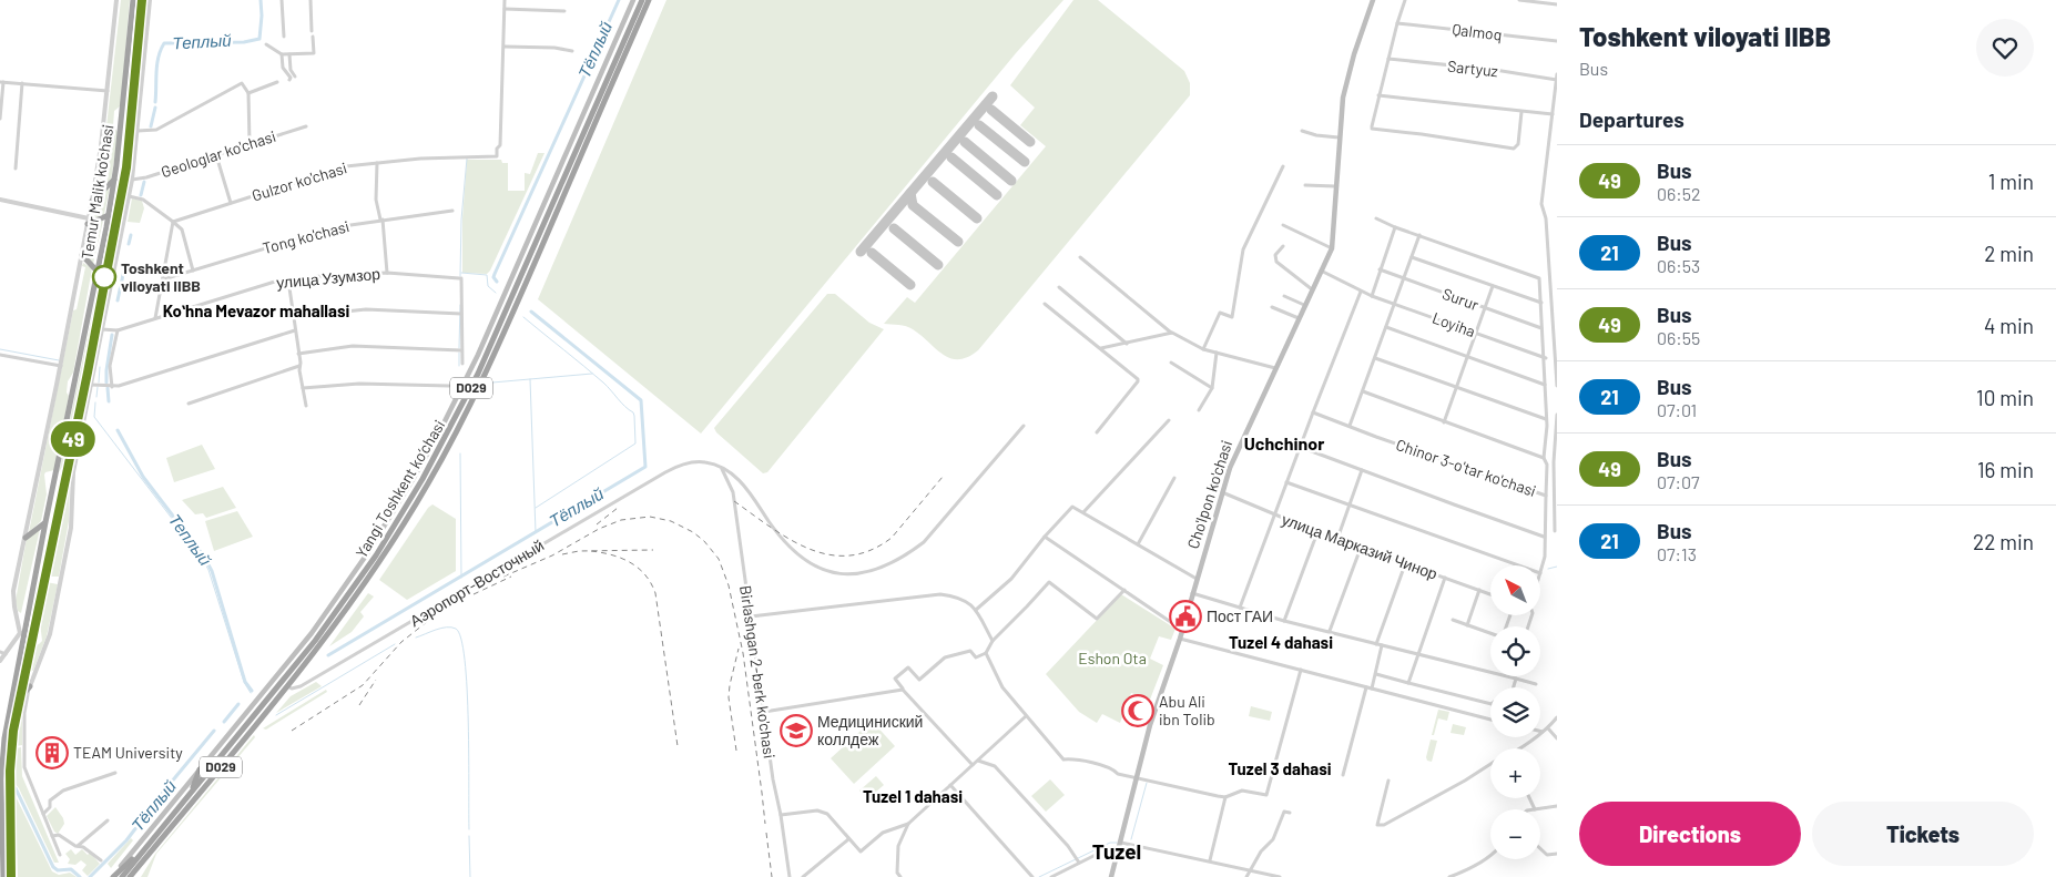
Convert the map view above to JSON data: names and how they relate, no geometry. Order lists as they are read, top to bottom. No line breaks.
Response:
{"streets":{"highway":["Temur Malik ko'chasi","D029","Yangi Toshkent ko‘chasi"],"main road":["Cho'lpon ko'chasi"],"street":["Qalmoq","Sartyuz","Geologlar ko'chasi","Gulzor ko'chasi","Tong ko'chasi","улица Узумзор","Surur","Loyiha","Chinor 3-o'tar ko'chasi","улица Марказий Чинор","Аэропорт-Восточный","Birlashgan 2-berk ko'chasi"]},"crossings":[["Loyiha","Cho'lpon ko'chasi"],["Yangi Toshkent ko‘chasi","Аэропорт-Восточный"],["Cho'lpon ko'chasi","улица Марказий Чинор"],["Аэропорт-Восточный","Birlashgan 2-berk ko'chasi"]],"districts":["Koʻhna Mevazor mahallasi","Uchchinor","Tuzel 4 dahasi","Tuzel 3 dahasi","Tuzel 1 dahasi","Tuzel"],"water":["Теплый","Тёплый"],"parks":["Eshon Ota"],"places":{"other":["Toshkent viloyati IIBB"],"public building":["Пост ГАИ"],"mosque":["Abu Ali ibn Tolib"],"school or university":["Медициниский коллдеж"],"building":["TEAM University"]},"lines":["bus line 49"],"north":"top left","page":{"on_map":"49","heading":[["Toshkent viloyati IIBB","Bus"],"Departures"],"list":[{"mark":"49","name":"Bus","note":"06:52","value":"1 min"},{"mark":"21","name":"Bus","note":"06:53","value":"2 min"},{"mark":"49","name":"Bus","note":"06:55","value":"4 min"},{"mark":"21","name":"Bus","note":"07:01","value":"10 min"},{"mark":"49","name":"Bus","note":"07:07","value":"16 min"},{"mark":"21","name":"Bus","note":"07:13","value":"22 min"}],"map_buttons":["+","−"],"buttons":["Directions","Tickets"]}}
